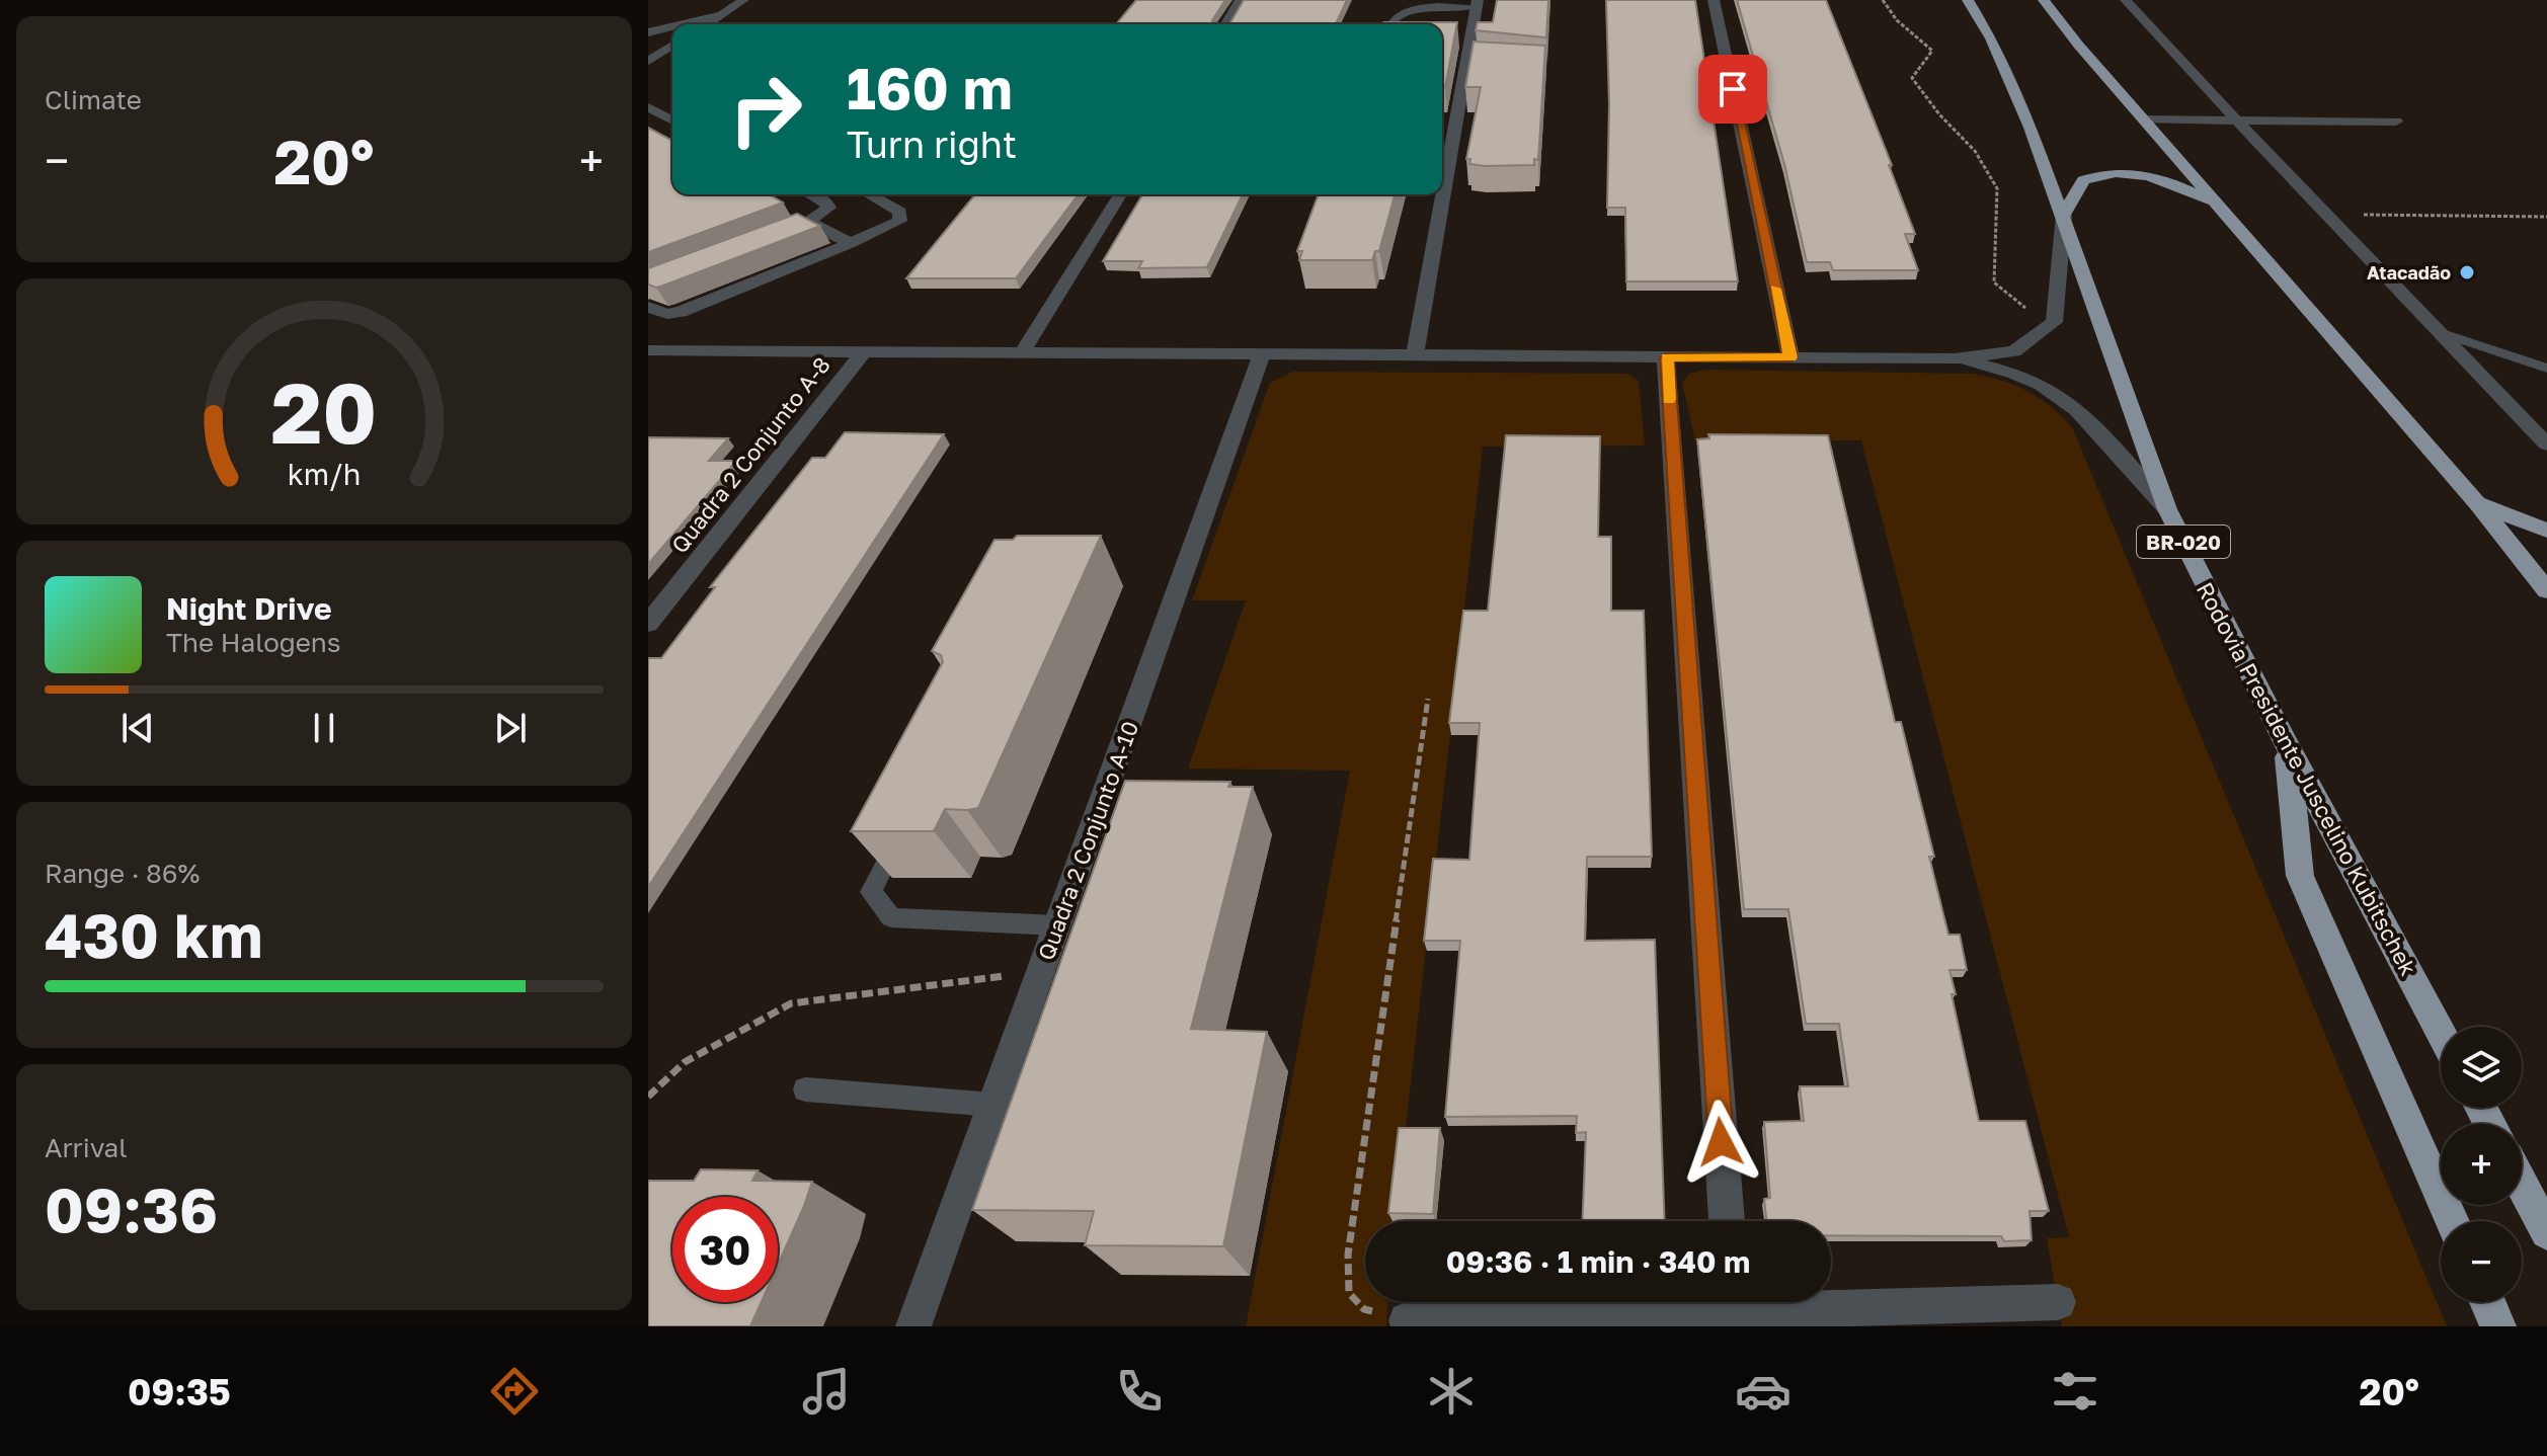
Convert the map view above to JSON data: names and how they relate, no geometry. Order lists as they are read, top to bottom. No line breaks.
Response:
{"streets":{"highway":["BR-020","Rodovia Presidente Juscelino Kubitschek"],"street":["Quadra 2 Conjunto A-8","Quadra 2 Conjunto A-10"]},"places":["Atacadão"],"page":{"tile":["Climate",["Range · 86%","430 km"],["Arrival","09:36"]],"turn":["160 m","Turn right"],"heat":["−","20°","+"],"song":["Night Drive","The Halogens"],"map_buttons":["+","−"],"limit":"30","trip":"09:36 · 1 min · 340 m","tabs":["09:35","20°"],"gauge":["20","km/h"]}}
